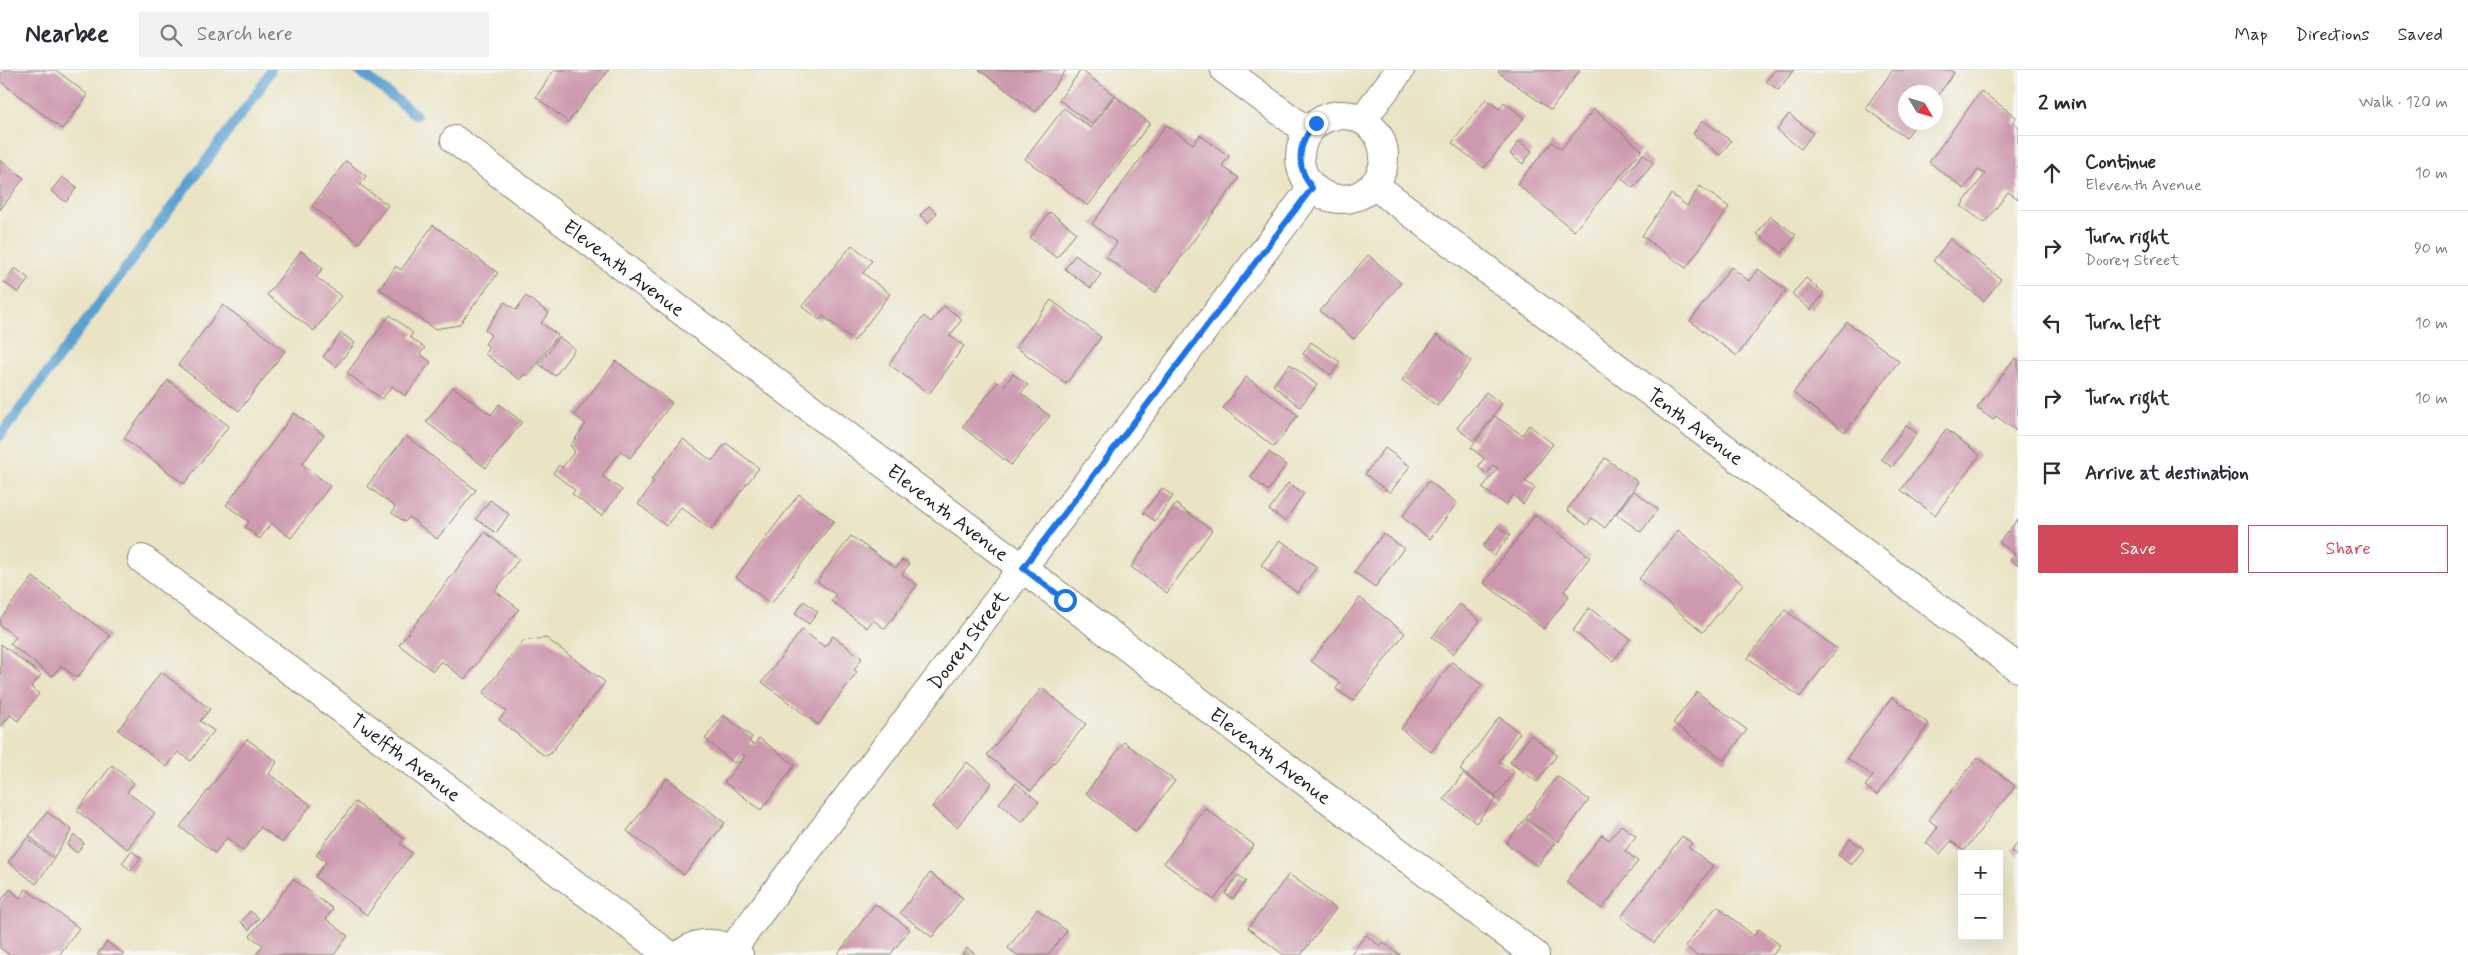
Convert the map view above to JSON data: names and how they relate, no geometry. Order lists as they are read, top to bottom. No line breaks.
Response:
{"streets":{"street":["Eleventh Avenue","Tenth Avenue","Doorey Street","Twelfth Avenue"]},"crossings":[["Eleventh Avenue","Doorey Street"],["Tenth Avenue","Doorey Street"]],"north":"bottom right","page":{"header":"Nearbee","search":"Search here","nav":["Map","Directions","Saved"],"heading":["2 min","Walk · 120 m"],"list":[["Continue","Eleventh Avenue","10 m"],["Turn right","Doorey Street","90 m"],["Turn left","10 m"],["Turn right","10 m"],"Arrive at destination"],"buttons":["Save","Share"],"map_buttons":["+","−"]}}
